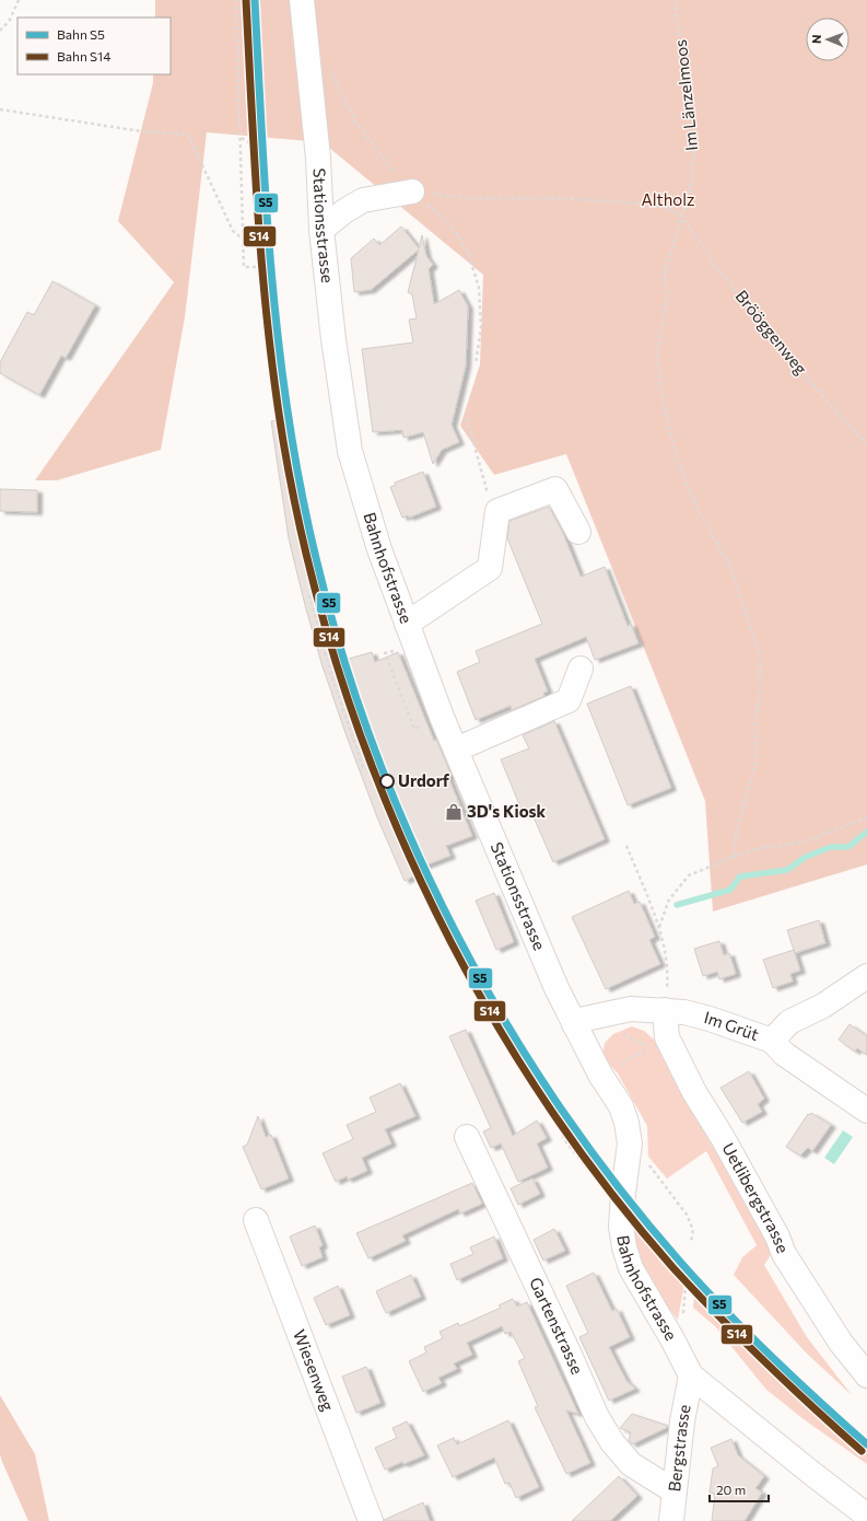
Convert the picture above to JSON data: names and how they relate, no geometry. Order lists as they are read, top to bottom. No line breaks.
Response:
{"streets":{"street":["Stationsstrasse","Bahnhofstrasse","Im Grüt","Uetlibergstrasse","Gartenstrasse","Wiesenweg","Bergstrasse"],"path":["Im Länzelmoos","Brööggenweg"]},"crossings":[["Im Länzelmoos","Brööggenweg"],["Stationsstrasse","Bahnhofstrasse"],["Bahnhofstrasse","Im Grüt"],["Bahnhofstrasse","Bergstrasse"],["Im Grüt","Uetlibergstrasse"],["Gartenstrasse","Bergstrasse"]],"parks":["Altholz"],"places":{"other":["Urdorf"],"shop":["3D's Kiosk"]},"lines":["rail line S5","rail line S14"],"legend":["Bahn S5","Bahn S14"],"scale_bar":"20 m","north":"left"}
